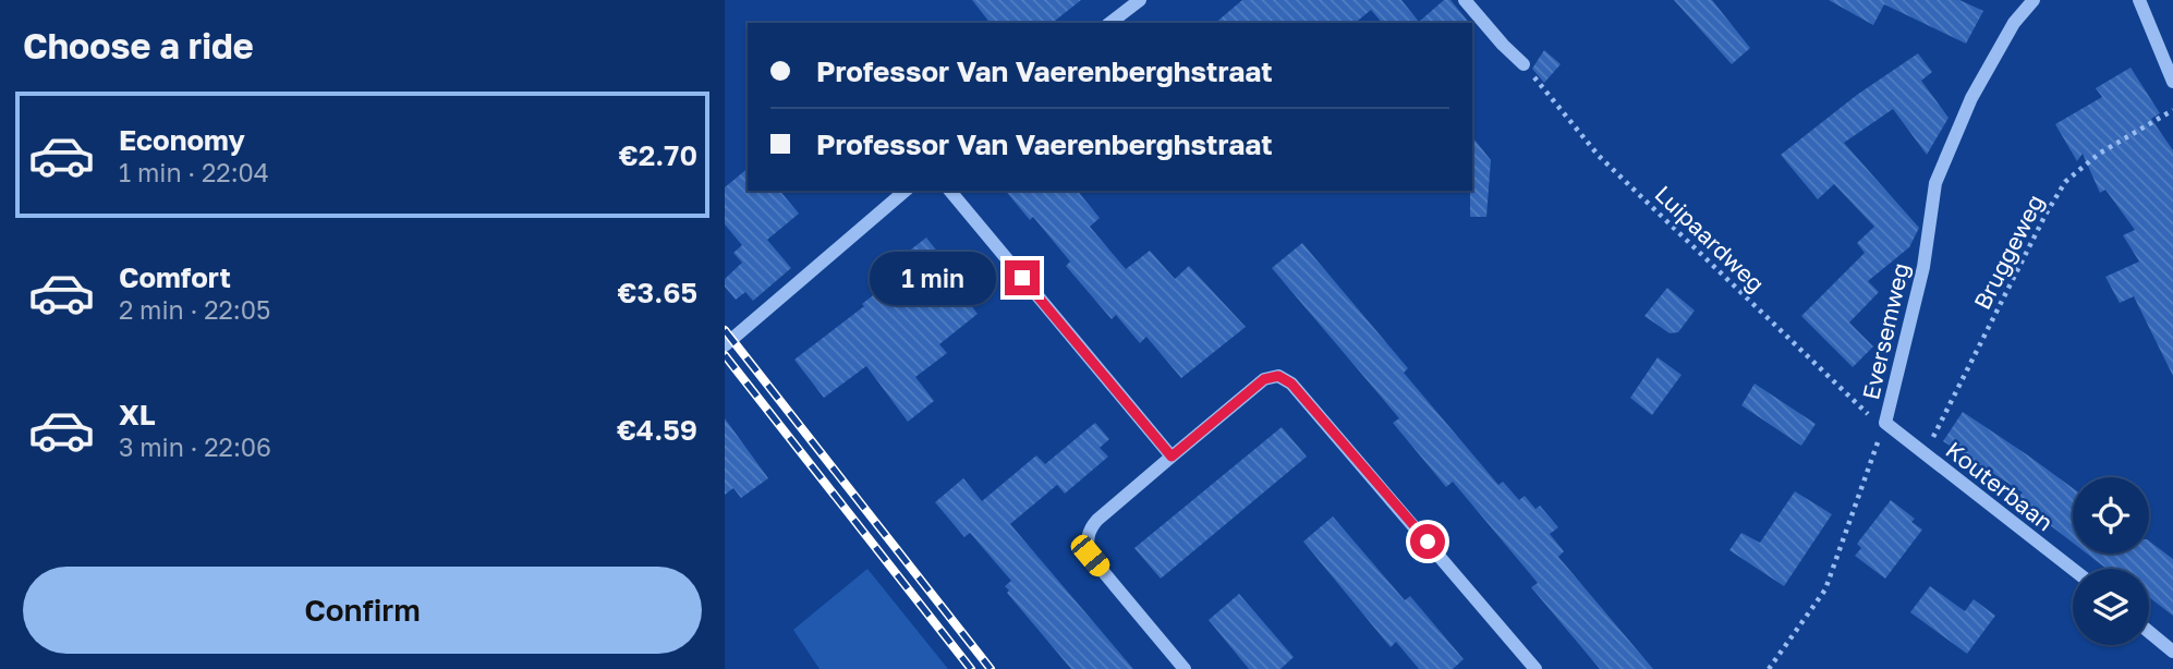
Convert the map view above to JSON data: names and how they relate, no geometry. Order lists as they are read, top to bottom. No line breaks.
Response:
{"streets":{"street":["Eversemweg","Kouterbaan"],"path":["Luipaardweg","Bruggeweg"]},"crossings":[["Luipaardweg","Eversemweg"],["Luipaardweg","Kouterbaan"],["Bruggeweg","Kouterbaan"],["Eversemweg","Kouterbaan"]],"page":{"heading":"Choose a ride","banner":["Professor Van Vaerenberghstraat","Professor Van Vaerenberghstraat"],"list":[{"name":"Economy","note":"1 min · 22:04","value":"€2.70"},{"name":"Comfort","note":"2 min · 22:05","value":"€3.65"},{"name":"XL","note":"3 min · 22:06","value":"€4.59"}],"bubble":"1 min","buttons":"Confirm"}}
